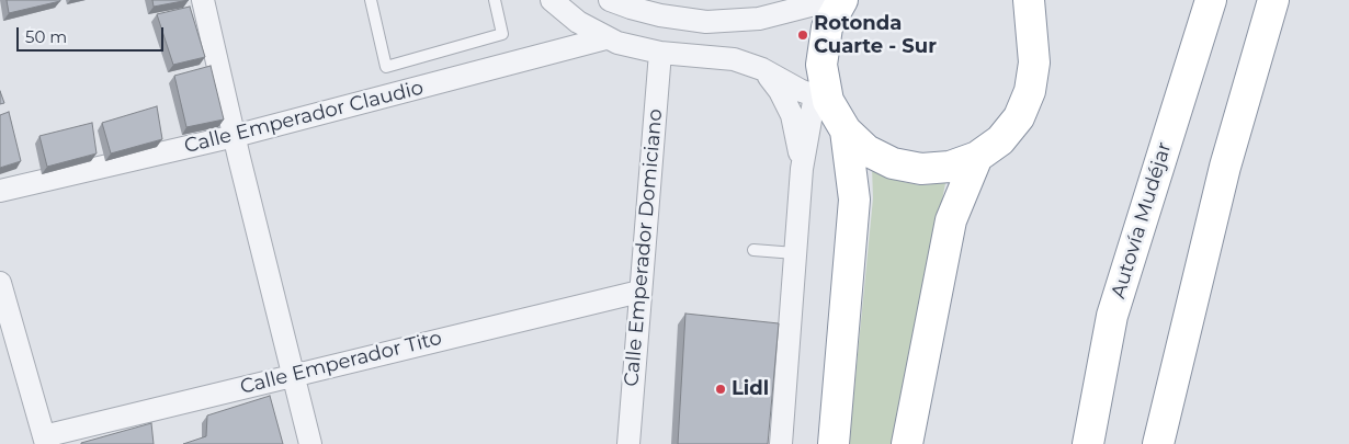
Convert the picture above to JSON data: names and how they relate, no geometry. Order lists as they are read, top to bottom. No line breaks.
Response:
{"streets":{"highway":["Autovía Mudéjar"],"street":["Calle Emperador Claudio","Calle Emperador Domiciano","Calle Emperador Tito"]},"crossings":[["Calle Emperador Domiciano","Calle Emperador Tito"]],"places":["Rotonda Cuarte - Sur","Lidl"],"scale_bar":"50 m"}
